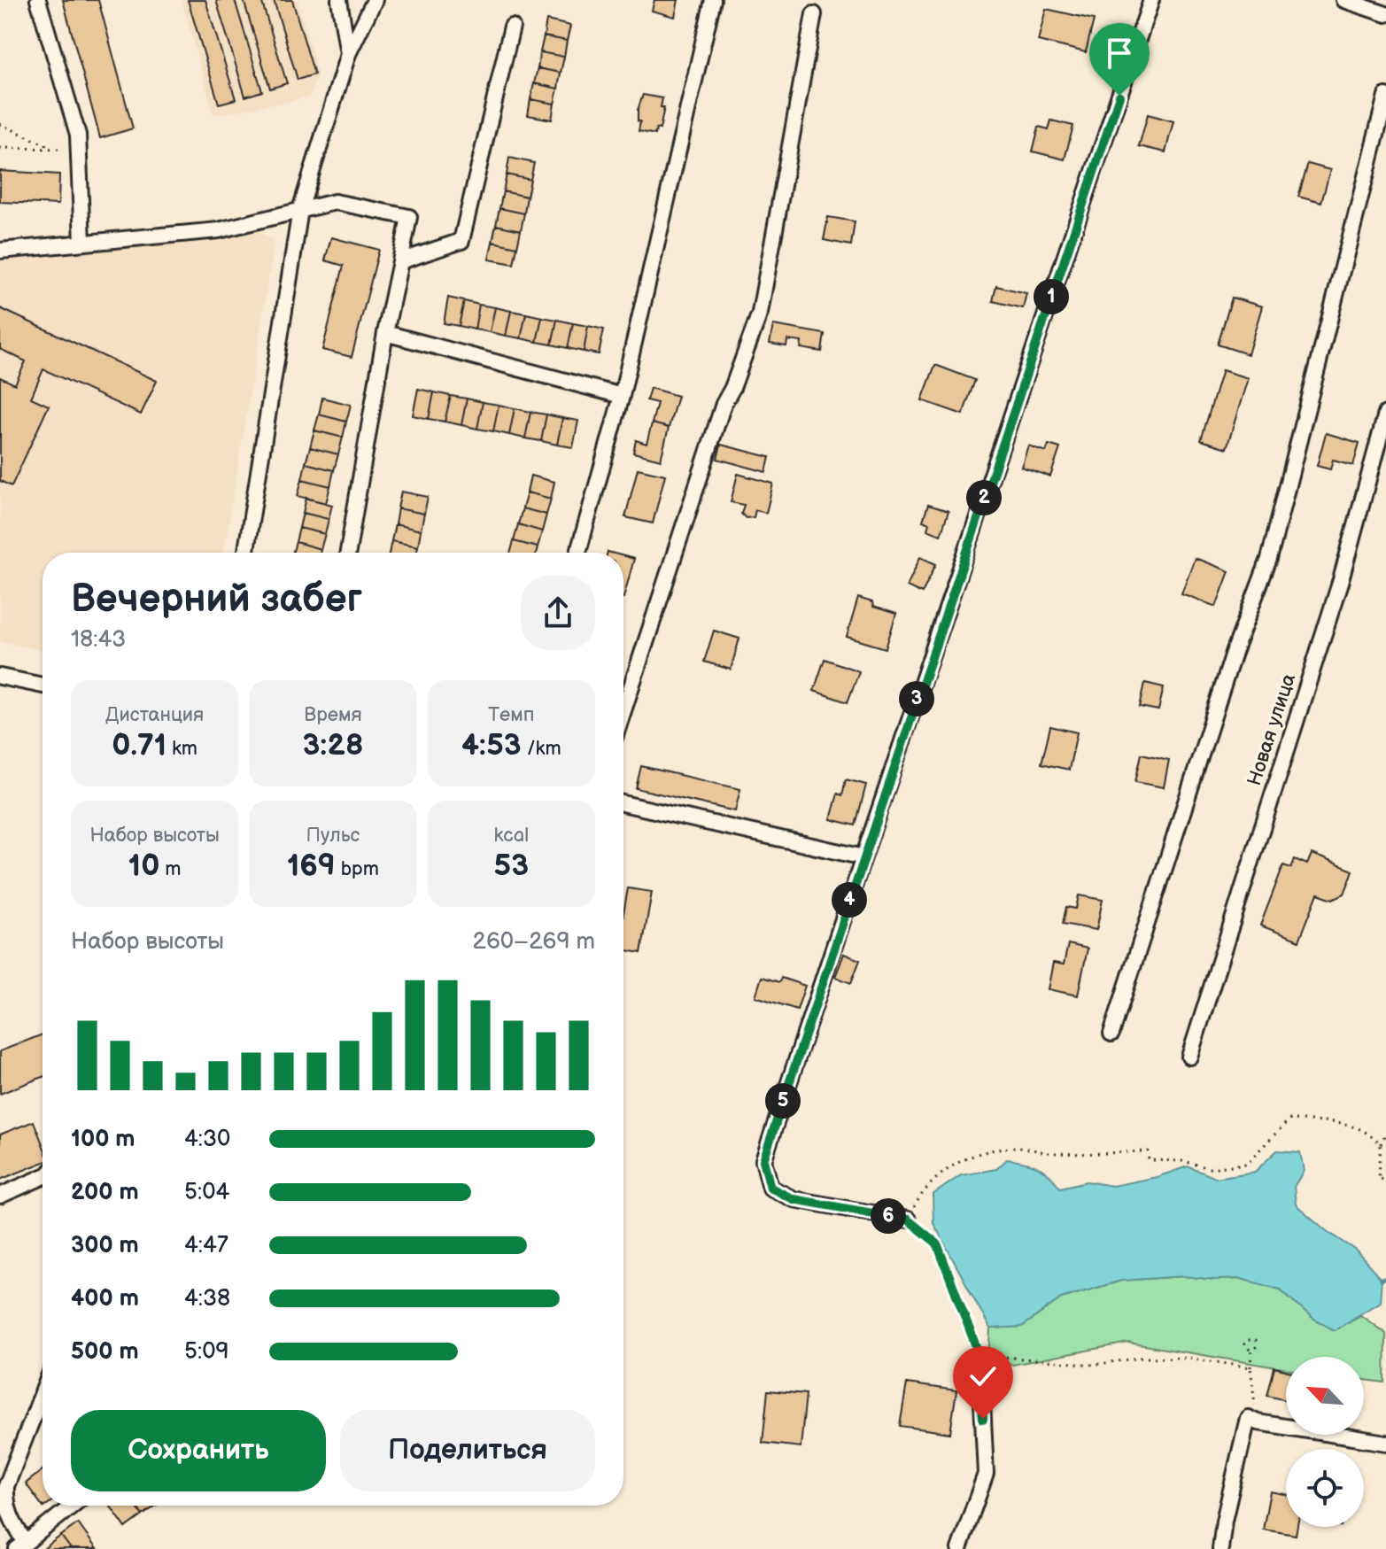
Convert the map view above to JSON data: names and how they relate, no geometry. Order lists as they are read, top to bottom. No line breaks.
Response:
{"streets":{"street":["Новая улица"]},"north":"top left","page":{"pins":["1","2","3","4","5","6"],"heading":["Вечерний забег","18:43"],"stats":[["Дистанция","0.71 km"],["Время","3:28"],["Темп","4:53 /km"],["Набор высоты","10 m"],["Пульс","169 bpm"],["kcal","53"]],"chart":["Набор высоты","260–269 m"],"list":[{"name":"100 m","note":"4:30"},{"name":"200 m","note":"5:04"},{"name":"300 m","note":"4:47"},{"name":"400 m","note":"4:38"},{"name":"500 m","note":"5:09"}],"buttons":["Сохранить","Поделиться"]}}
